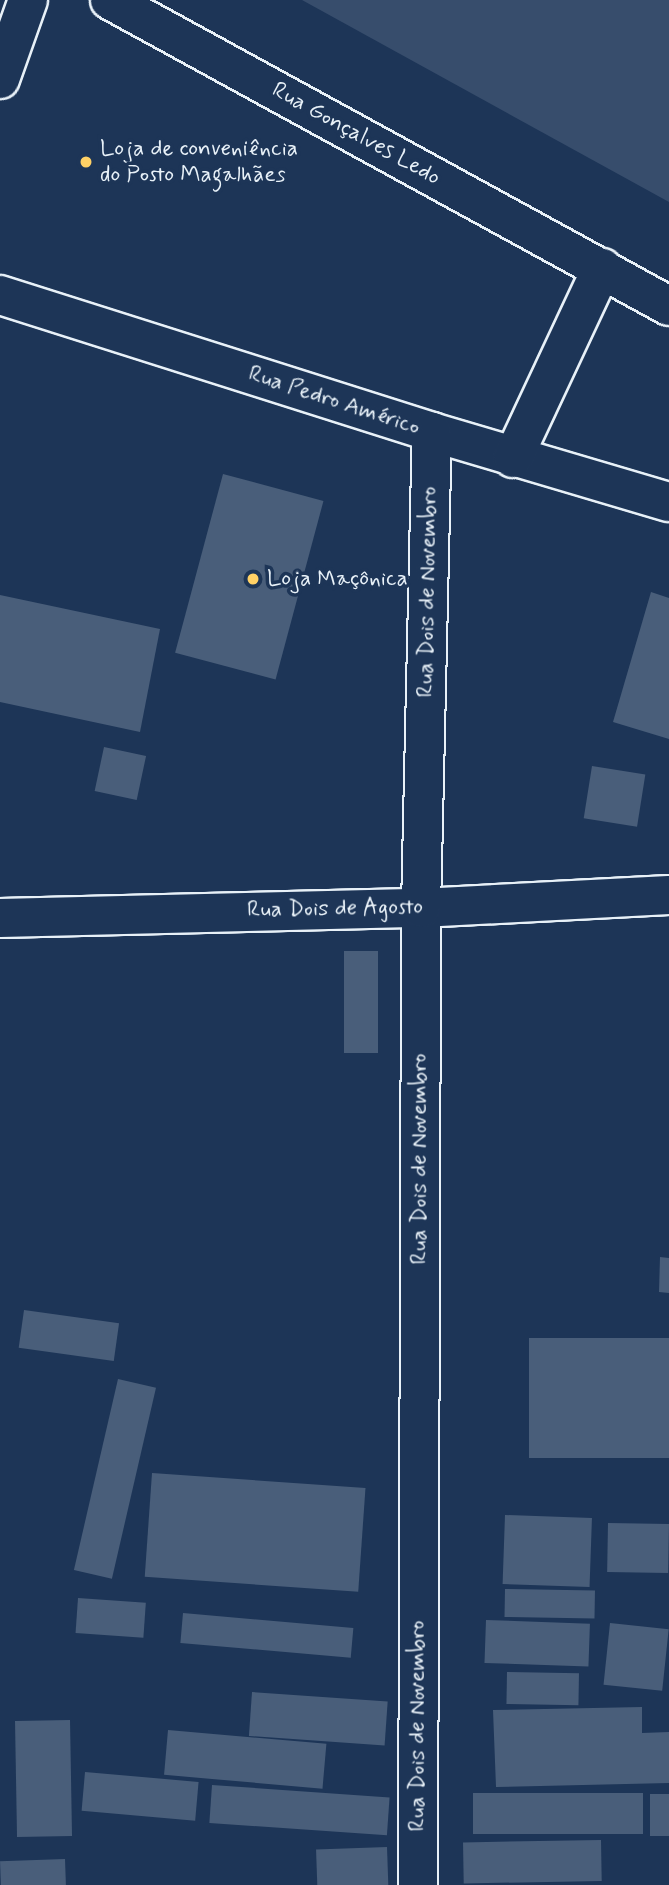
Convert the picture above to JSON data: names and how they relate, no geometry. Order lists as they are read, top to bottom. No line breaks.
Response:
{"streets":{"street":["Rua Gonçalves Ledo","Rua Pedro Américo","Rua Dois de Novembro","Rua Dois de Agosto"]},"crossings":[["Rua Pedro Américo","Rua Dois de Novembro"],["Rua Dois de Novembro","Rua Dois de Agosto"]],"places":["Loja de conveniência do Posto Magalhães","Loja Maçônica"]}
